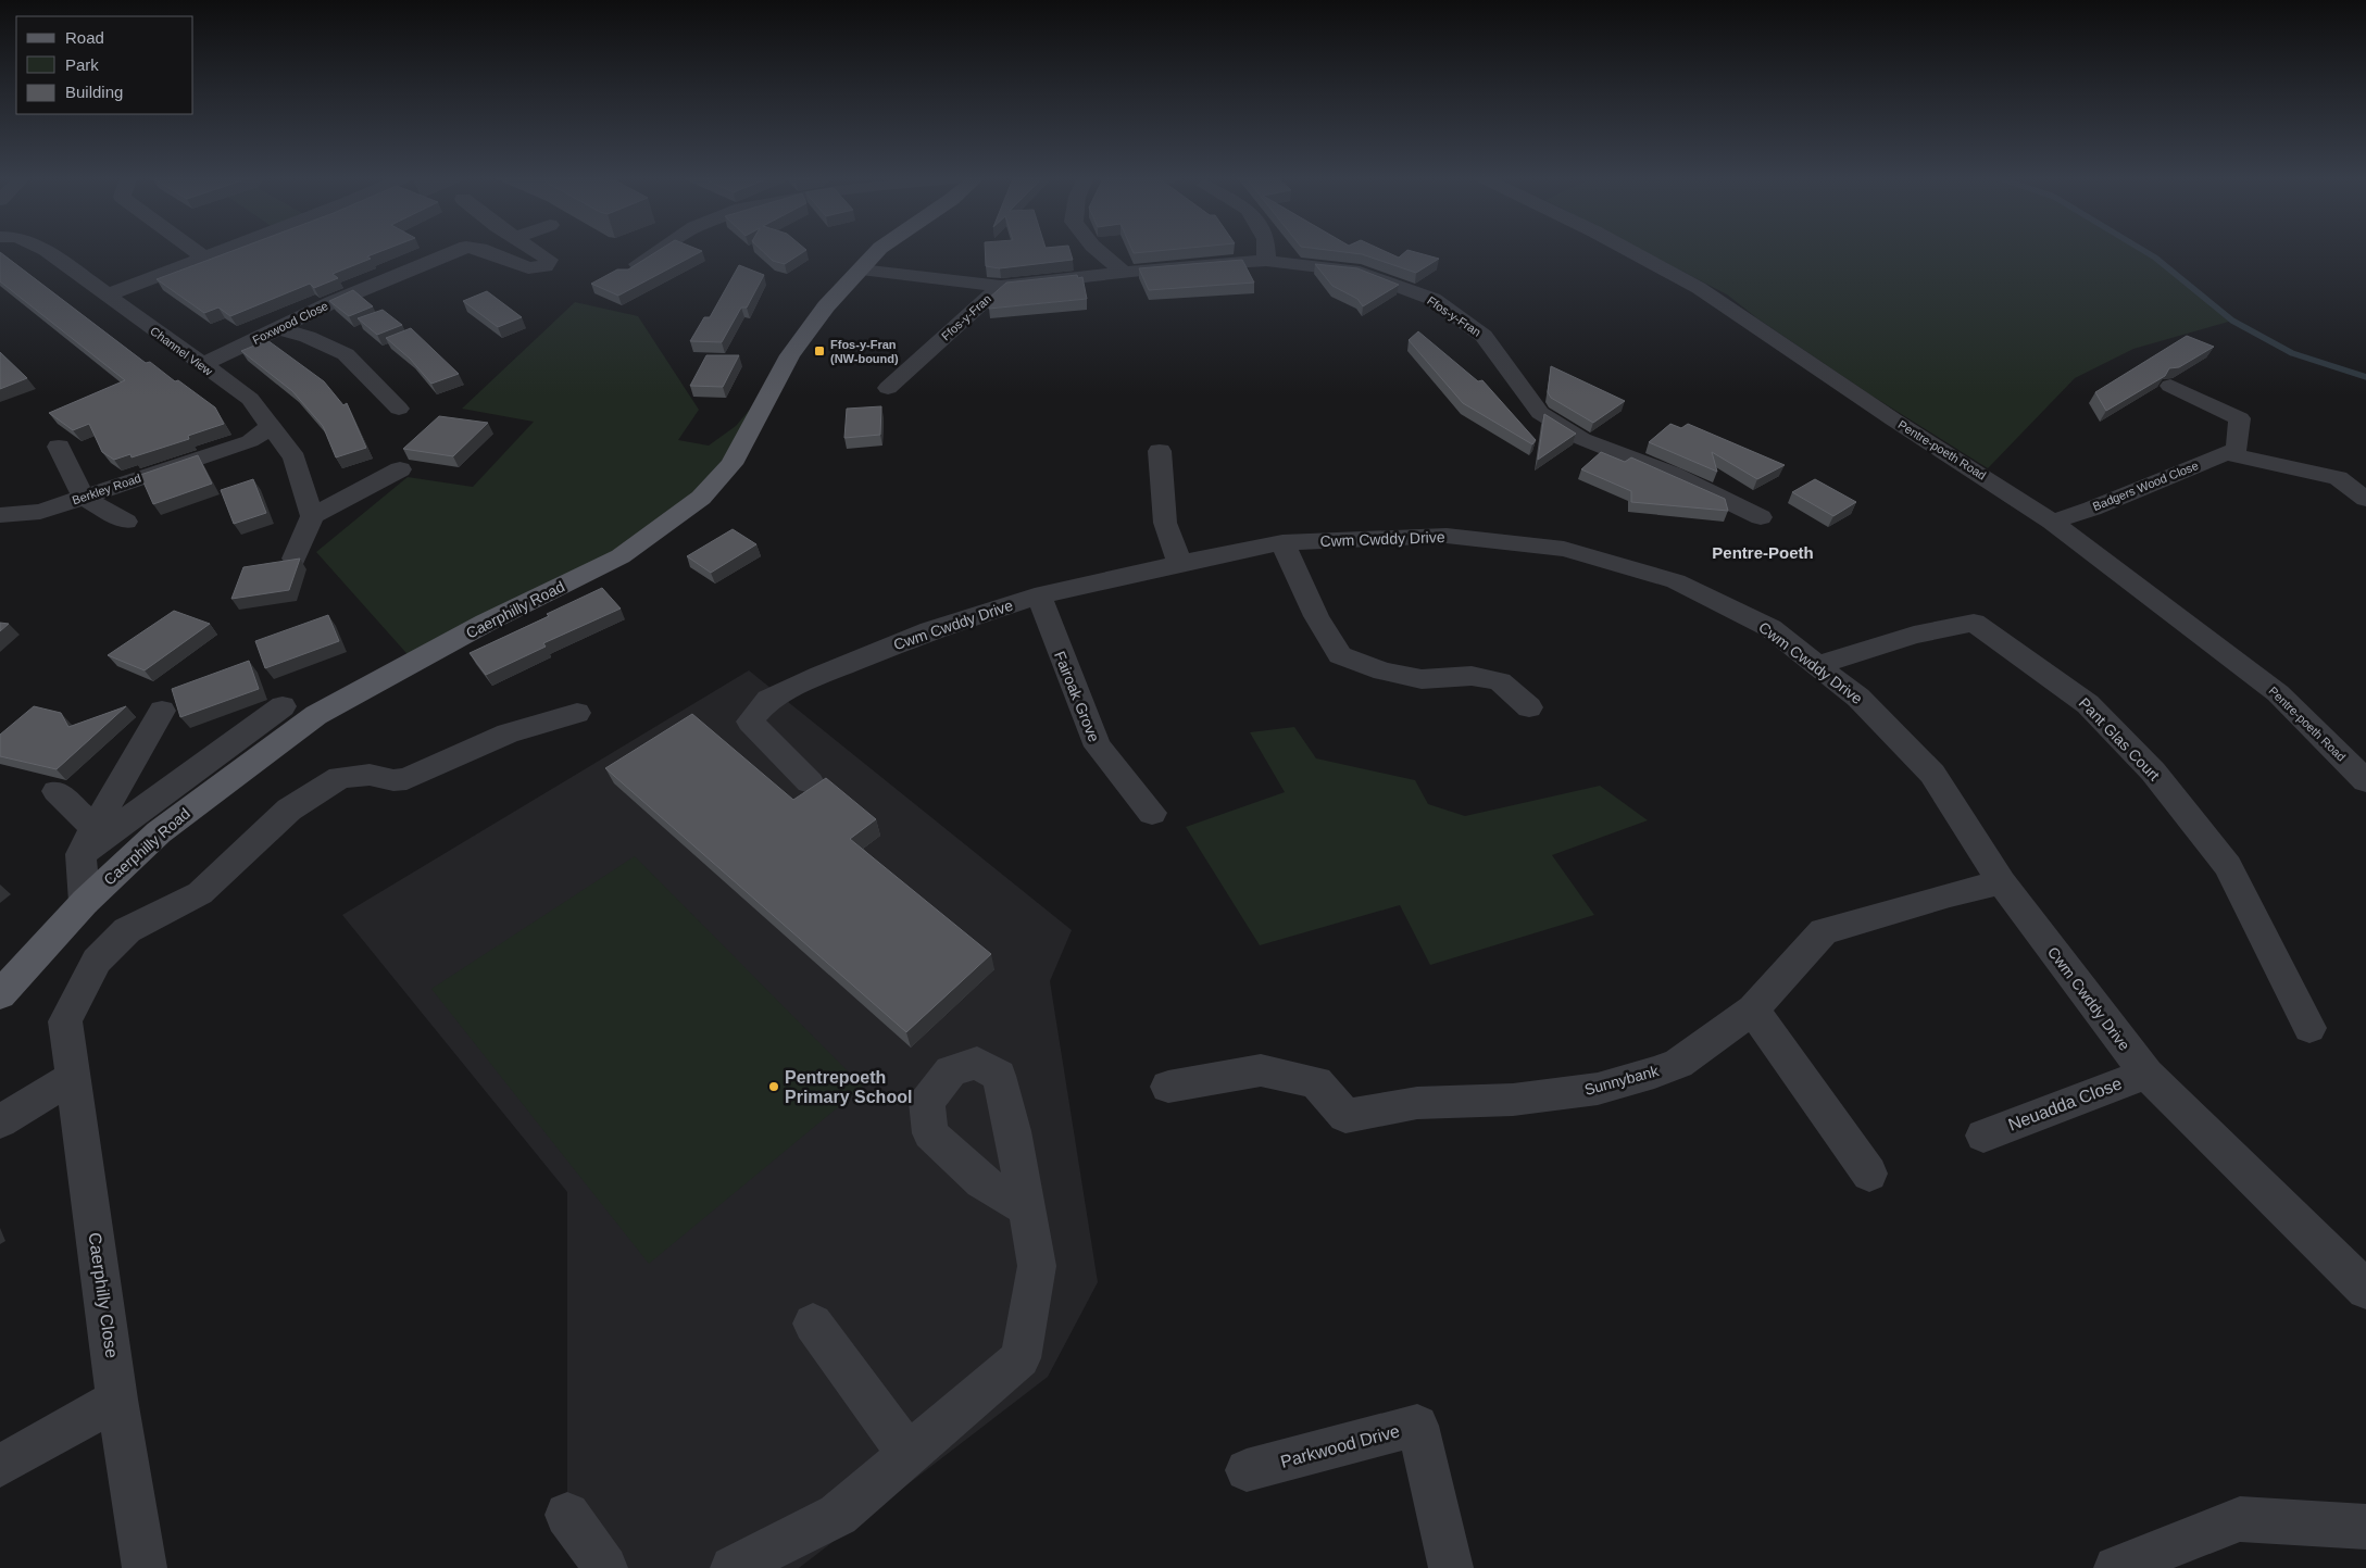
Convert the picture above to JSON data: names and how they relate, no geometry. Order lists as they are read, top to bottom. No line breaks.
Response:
{"streets":{"main road":["Caerphilly Road"],"street":["Ffos-y-Fran","Foxwood Close","Channel View","Pentre-poeth Road","Badgers Wood Close","Berkley Road","Cwm Cwddy Drive","Fairoak Grove","Pant Glas Court","Sunnybank","Neuadda Close","Caerphilly Close","Parkwood Drive"]},"crossings":[["Ffos-y-Fran","Caerphilly Road"],["Foxwood Close","Channel View"],["Channel View","Berkley Road"],["Pentre-poeth Road","Badgers Wood Close"],["Cwm Cwddy Drive","Fairoak Grove"],["Cwm Cwddy Drive","Pant Glas Court"],["Cwm Cwddy Drive","Sunnybank"],["Cwm Cwddy Drive","Neuadda Close"]],"districts":["Pentre-Poeth"],"places":{"transit":["Ffos-y-Fran (NW-bound)"],"other":["Pentrepoeth Primary School"]},"legend":["Road","Park","Building"]}
